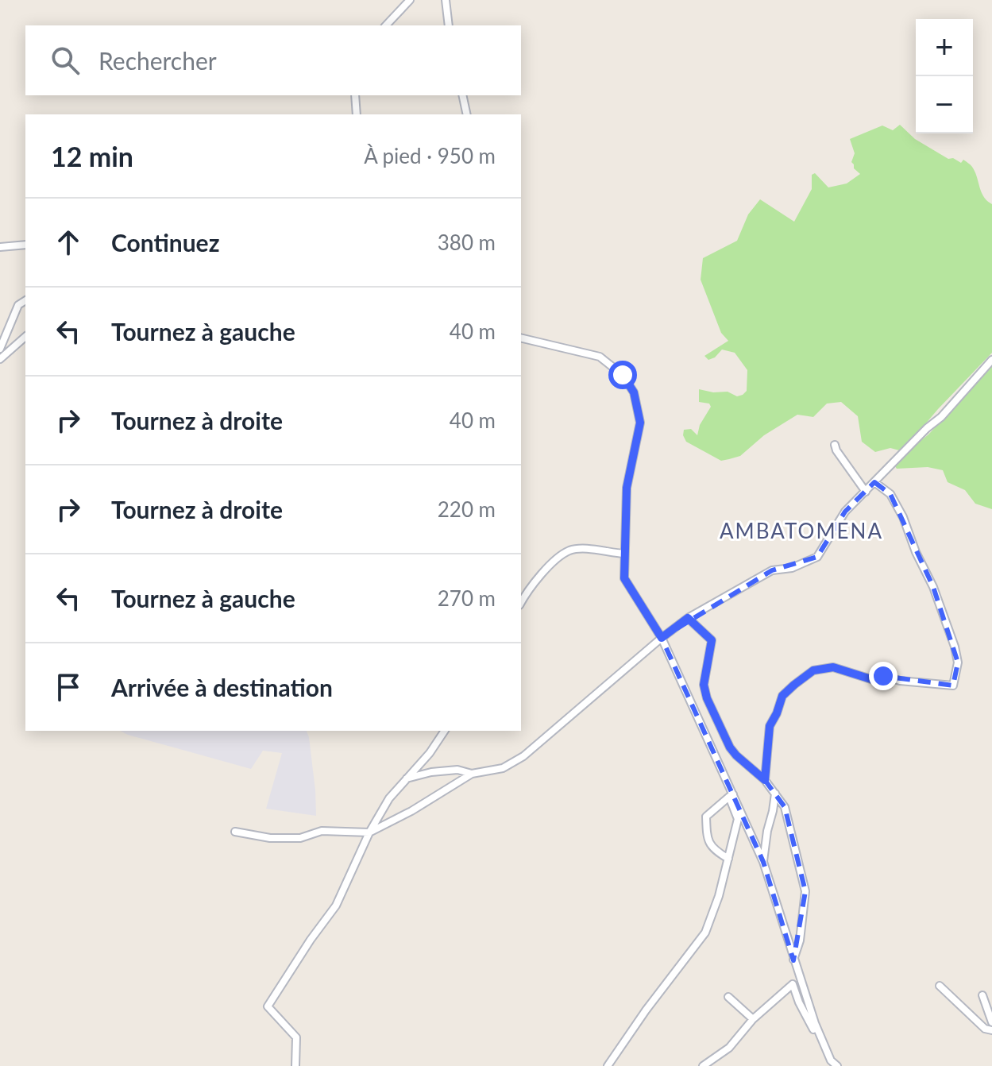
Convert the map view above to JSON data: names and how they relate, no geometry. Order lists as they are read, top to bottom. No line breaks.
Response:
{"districts":["AMBATOMENA"],"page":{"map_buttons":["+","−"],"search":"Rechercher","heading":["12 min","À pied · 950 m"],"list":[["Continuez","380 m"],["Tournez à gauche","40 m"],["Tournez à droite","40 m"],["Tournez à droite","220 m"],["Tournez à gauche","270 m"],"Arrivée à destination"]}}
